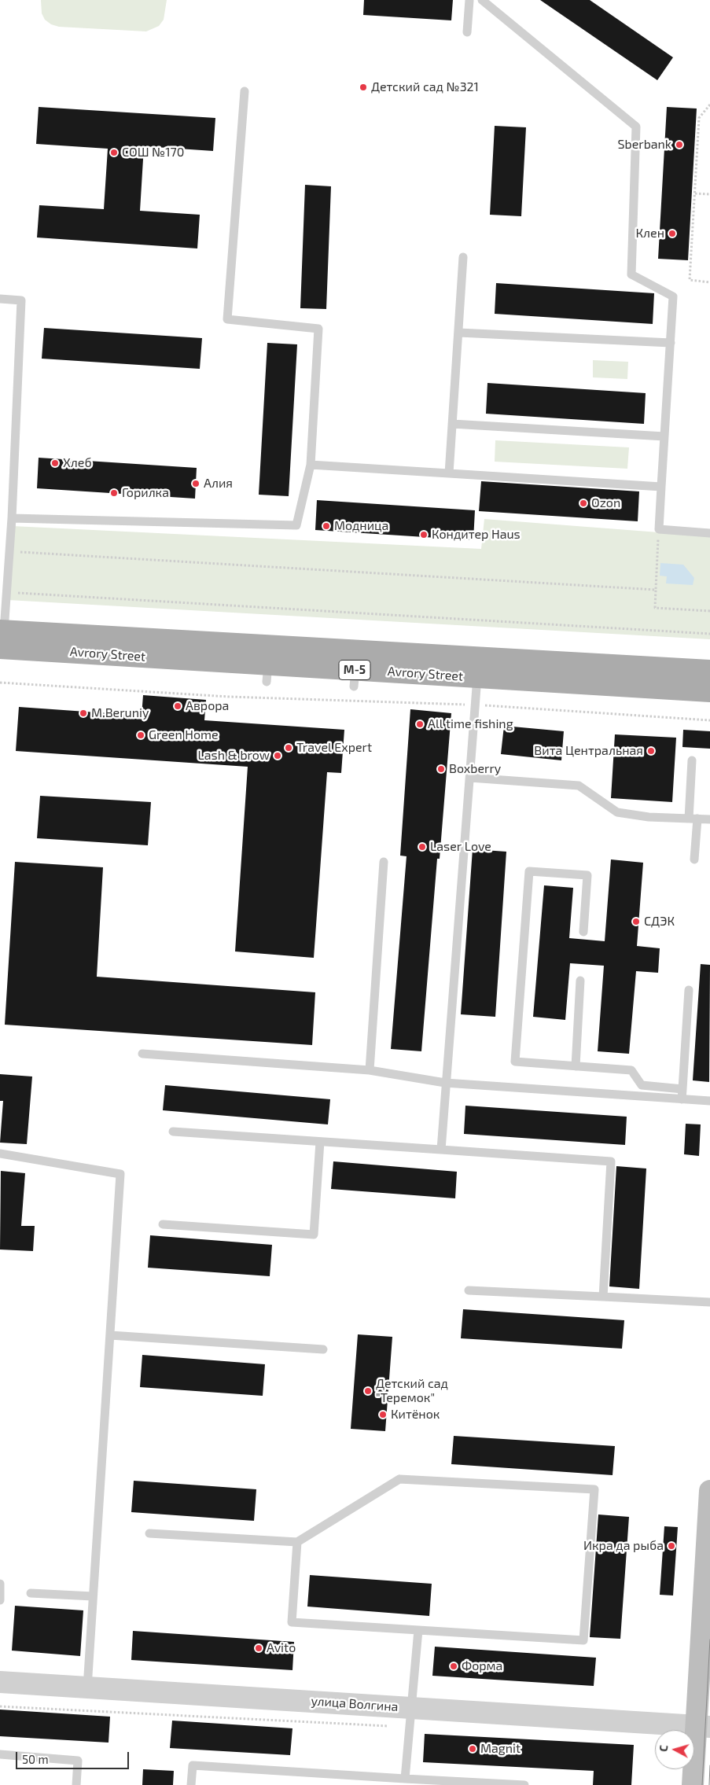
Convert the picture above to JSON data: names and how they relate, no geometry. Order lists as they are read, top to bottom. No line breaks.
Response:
{"streets":{"main road":["Avrory Street","М-5"],"street":["улица Волгина"]},"places":["Детский сад №321","Sberbank","СОШ №170","Клен","Хлеб","Алия","Горилка","Ozon","Модница","Кондитер Haus","Аврора","M.Beruniy","All time fishing","Green Home","Travel Expert","Вита Центральная","Lash & brow","Boxberry","Laser Love","СДЭК","Детский сад \"Теремок\"","Китёнок","Икра да рыба","Avito","Форма","Magnit"],"scale_bar":"50 m","north":"left"}
